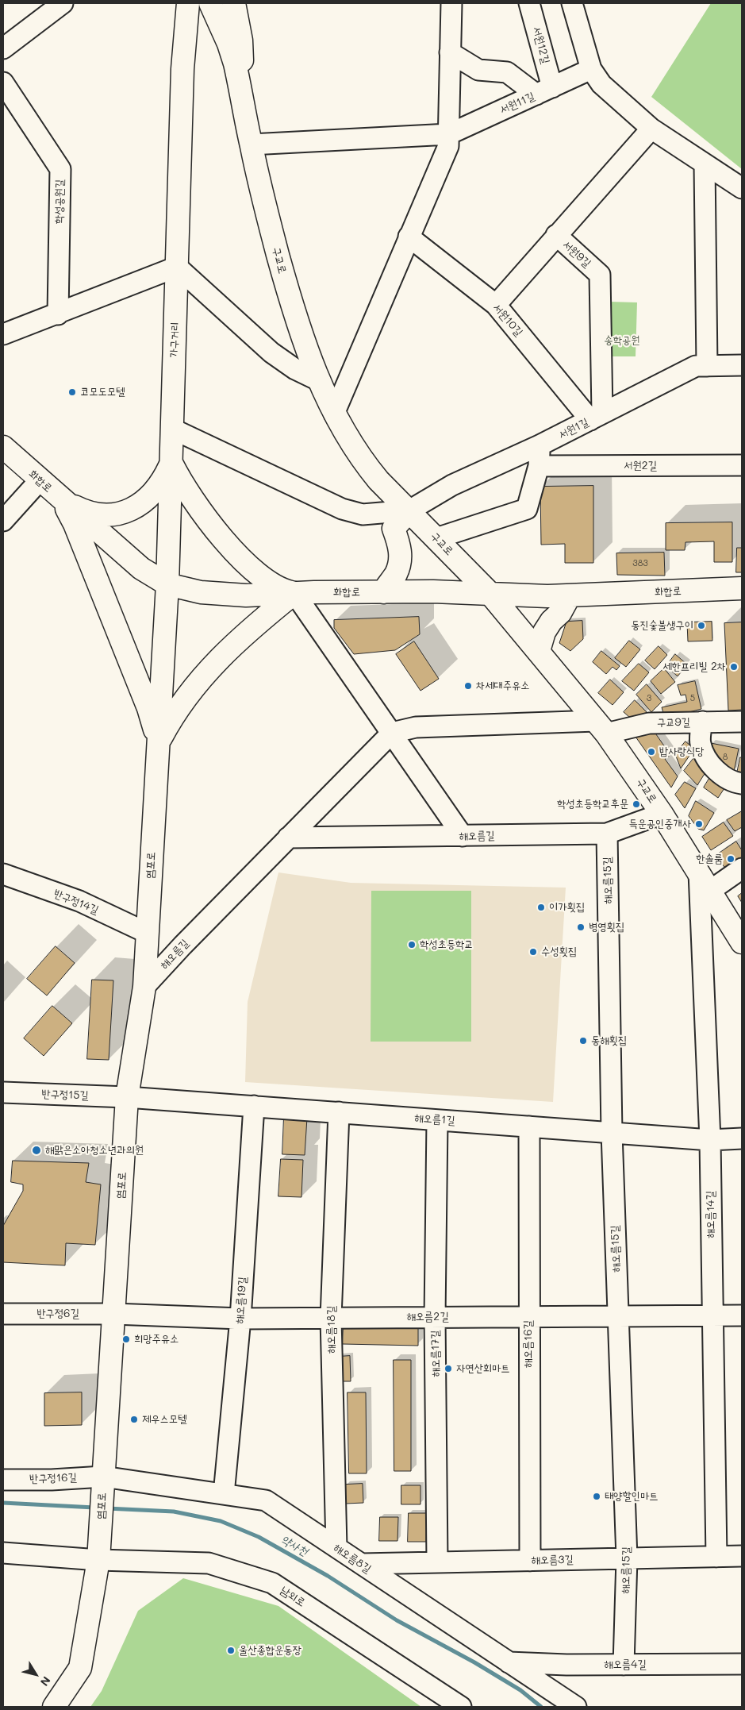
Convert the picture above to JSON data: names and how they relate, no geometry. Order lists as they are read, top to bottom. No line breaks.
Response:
{"streets":{"main road":["구교로","가구거리","화합로","염포로"],"street":["서원12길","서원11길","학성공원길","서원9길","서원10길","서원1길","서원2길","구교9길","해오름길","해오름15길","반구정14길","반구정15길","해오름1길","해오름14길","해오름19길","반구정6길","해오름2길","해오름18길","해오름16길","해오름17길","반구정16길","해오름8길","해오름3길","남외로","해오름4길"]},"crossings":[["서원12길","서원11길"],["서원11길","구교로"],["서원9길","서원10길"],["서원9길","서원1길"],["구교로","서원1길"],["구교로","화합로"],["구교로","구교9길"],["구교로","해오름길"],["구교로","해오름14길"],["서원10길","서원1길"],["가구거리","화합로"],["가구거리","염포로"],["화합로","염포로"],["해오름길","염포로"],["해오름길","해오름15길"],["염포로","반구정14길"],["염포로","반구정15길"],["염포로","해오름1길"],["염포로","반구정6길"],["염포로","해오름2길"],["염포로","반구정16길"],["염포로","해오름8길"],["염포로","남외로"],["해오름15길","해오름1길"],["해오름15길","해오름2길"],["해오름15길","해오름3길"],["해오름15길","해오름4길"],["반구정15길","해오름1길"],["해오름1길","해오름14길"],["해오름1길","해오름19길"],["해오름1길","해오름18길"],["해오름1길","해오름16길"],["해오름1길","해오름17길"],["해오름14길","해오름2길"],["해오름14길","해오름3길"],["해오름19길","해오름2길"],["해오름19길","해오름8길"],["반구정6길","해오름2길"],["해오름2길","해오름18길"],["해오름2길","해오름16길"],["해오름2길","해오름17길"],["해오름18길","해오름8길"],["해오름16길","해오름3길"],["해오름17길","해오름3길"],["반구정16길","해오름8길"],["해오름8길","해오름3길"],["해오름8길","해오름4길"]],"water":["약사천"],"parks":["송학공원"],"places":["코모도모텔","동진숯불생구이","세한프리빌 2차","차세대주유소","밥사랑식당","학성초등학교후문","득운공인중개사","한솔룸","이가횟집","병영횟집","학성초등학교","수성횟집","동해횟집","해맑은소아청소년과의원","희망주유소","자연산회마트","제우스모텔","태양할인마트","울산종합운동장"],"house_numbers":["383","3","5","8"],"north":"bottom right"}
